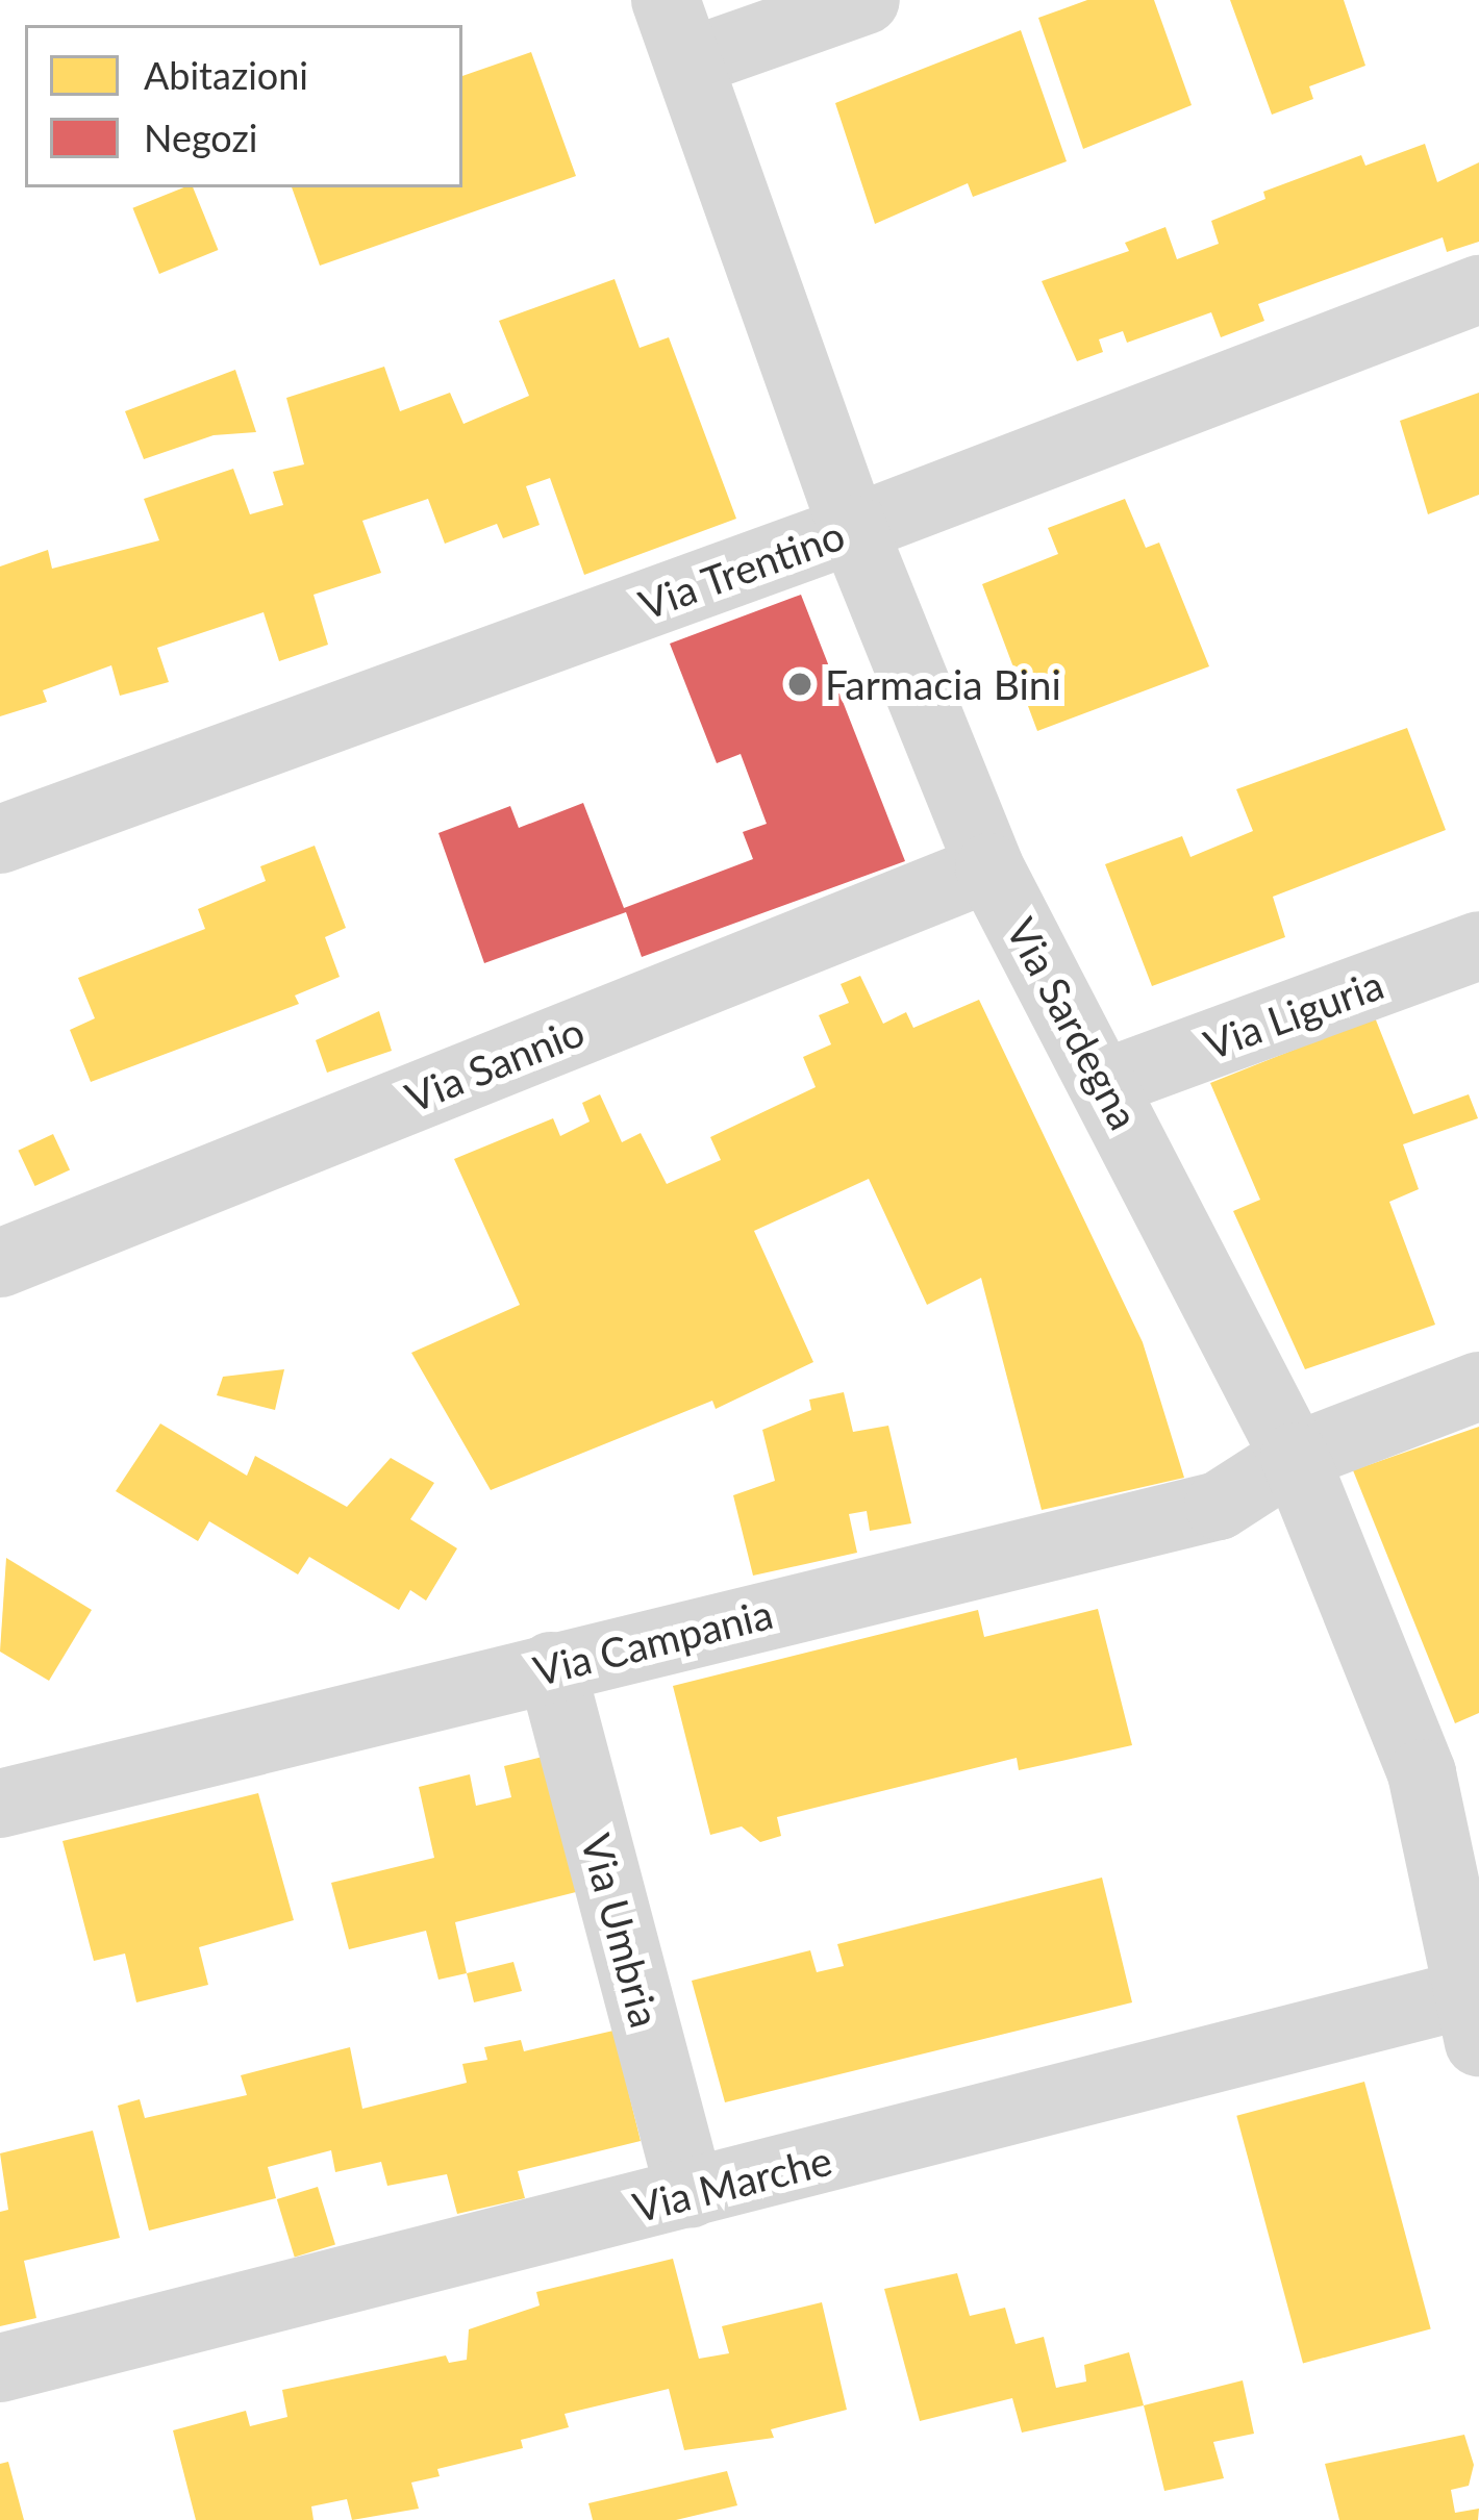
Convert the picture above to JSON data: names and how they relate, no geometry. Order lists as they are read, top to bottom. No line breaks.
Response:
{"streets":{"street":["Via Trentino","Via Liguria","Via Sardegna","Via Sannio","Via Campania","Via Umbria","Via Marche"]},"crossings":[["Via Trentino","Via Sardegna"],["Via Liguria","Via Sardegna"],["Via Sardegna","Via Sannio"],["Via Sardegna","Via Campania"],["Via Sardegna","Via Marche"],["Via Campania","Via Umbria"],["Via Umbria","Via Marche"]],"places":["Farmacia Bini"],"legend":["Abitazioni","Negozi"]}
